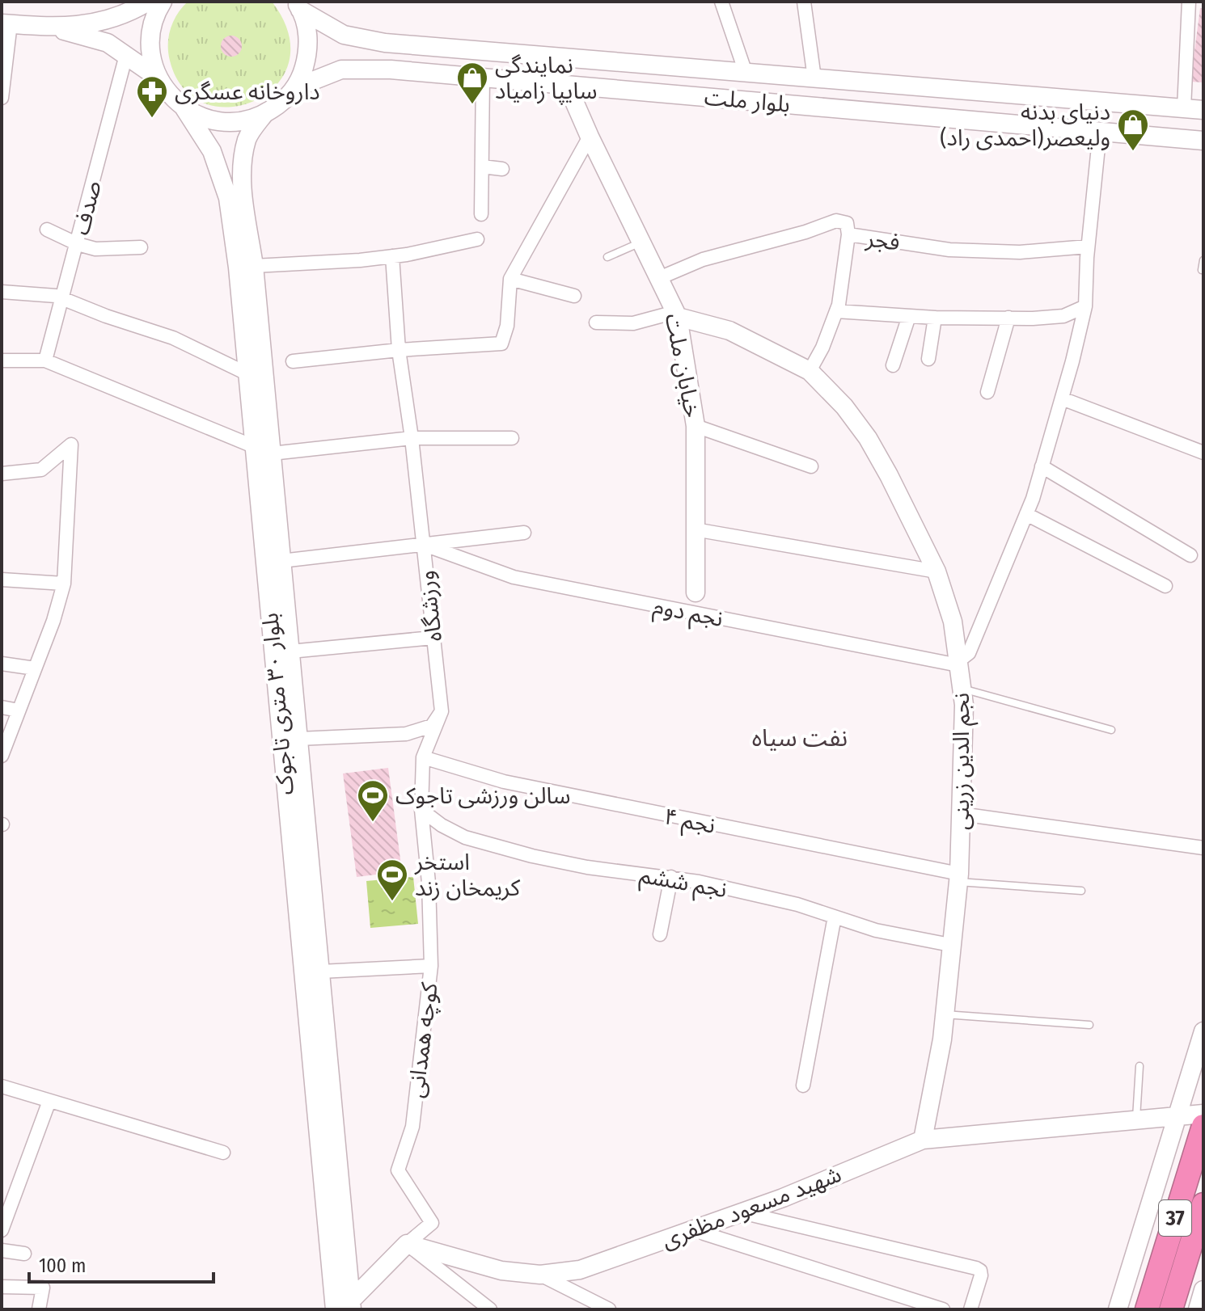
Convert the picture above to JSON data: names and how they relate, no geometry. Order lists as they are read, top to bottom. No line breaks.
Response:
{"streets":{"highway":["37"],"main road":["بلوار ملت","خیابان ملت","بلوار ۳۰ متری تاجوک","نجم الدین زرینی","شهید مسعود مظفری"],"street":["صدف","فجر","ورزشگاه","نجم دوم","نجم ۴","نجم ششم","کوچه همدانی"]},"crossings":[["بلوار ملت","خیابان ملت"],["فجر","خیابان ملت"],["خیابان ملت","نجم الدین زرینی"],["ورزشگاه","نجم دوم"],["ورزشگاه","کوچه همدانی"],["نجم دوم","نجم الدین زرینی"],["نجم الدین زرینی","نجم ۴"],["نجم الدین زرینی","نجم ششم"],["نجم الدین زرینی","شهید مسعود مظفری"],["نجم ۴","کوچه همدانی"],["نجم ششم","کوچه همدانی"],["کوچه همدانی","شهید مسعود مظفری"]],"districts":["نفت سیاه"],"places":{"shop":["نمایندگی سایپا زامیاد","دنیای بدنه ولیعصر(احمدی راد)"],"pharmacy":["داروخانه عسگری"],"sports":["سالن ورزشی تاجوک","استخر کریمخان زند"]},"scale_bar":"100 m"}
